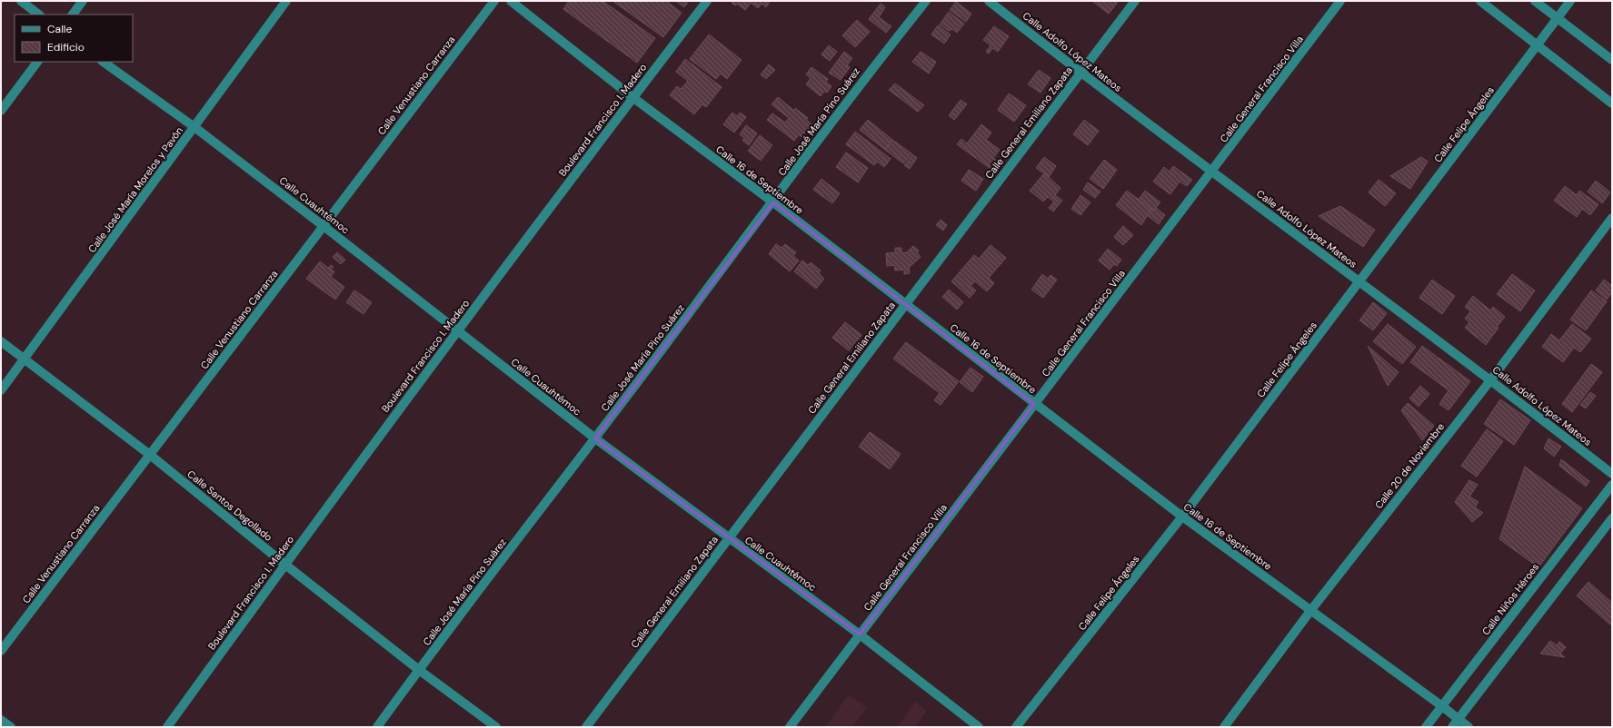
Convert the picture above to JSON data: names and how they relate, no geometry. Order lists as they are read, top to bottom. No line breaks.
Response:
{"streets":{"street":["Calle Adolfo López Mateos","Calle Venustiano Carranza","Calle General Francisco Villa","Boulevard Francisco I. Madero","Calle José María Pino Suárez","Calle General Emiliano Zapata","Calle Felipe Ángeles","Calle 16 de Septiembre","Calle José María Morelos y Pavón","Calle Cuauhtémoc","Calle 20 de Noviembre","Calle Santos Degollado","Calle Niños Héroes"]},"crossings":[["Calle Adolfo López Mateos","Calle General Francisco Villa"],["Calle Adolfo López Mateos","Calle General Emiliano Zapata"],["Calle Adolfo López Mateos","Calle Felipe Ángeles"],["Calle Adolfo López Mateos","Calle 20 de Noviembre"],["Calle Venustiano Carranza","Calle Cuauhtémoc"],["Calle Venustiano Carranza","Calle Santos Degollado"],["Calle General Francisco Villa","Calle 16 de Septiembre"],["Calle General Francisco Villa","Calle Cuauhtémoc"],["Boulevard Francisco I. Madero","Calle 16 de Septiembre"],["Boulevard Francisco I. Madero","Calle Cuauhtémoc"],["Boulevard Francisco I. Madero","Calle Santos Degollado"],["Calle José María Pino Suárez","Calle 16 de Septiembre"],["Calle José María Pino Suárez","Calle Cuauhtémoc"],["Calle José María Pino Suárez","Calle Santos Degollado"],["Calle General Emiliano Zapata","Calle 16 de Septiembre"],["Calle General Emiliano Zapata","Calle Cuauhtémoc"],["Calle Felipe Ángeles","Calle 16 de Septiembre"],["Calle 16 de Septiembre","Calle 20 de Noviembre"],["Calle 16 de Septiembre","Calle Niños Héroes"],["Calle José María Morelos y Pavón","Calle Cuauhtémoc"],["Calle José María Morelos y Pavón","Calle Santos Degollado"]],"legend":["Calle","Edificio"]}
